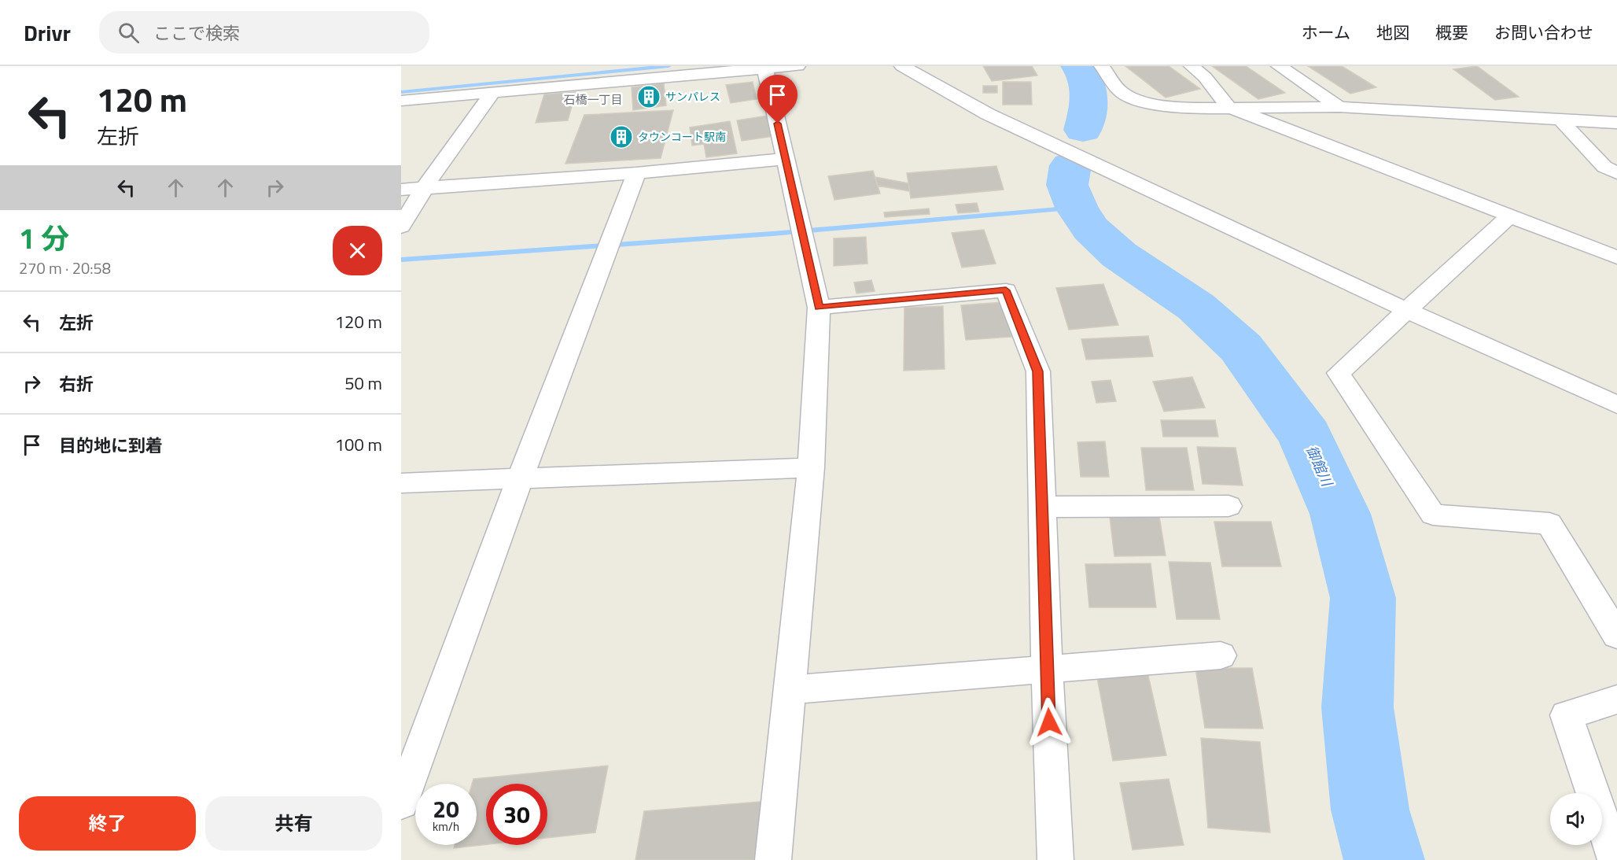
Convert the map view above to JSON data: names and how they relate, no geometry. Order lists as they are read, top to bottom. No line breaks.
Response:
{"districts":["石橋一丁目"],"water":["御館川"],"places":{"building":["サンパレス","タウンコート駅南"]},"page":{"header":"Drivr","search":"ここで検索","nav":["ホーム","地図","概要","お問い合わせ"],"turn":["120 m","左折"],"heading":["1 分","270 m · 20:58"],"list":[{"name":"左折","value":"120 m"},{"name":"右折","value":"50 m"},{"name":"目的地に到着","value":"100 m"}],"speed":"20 km/h","limit":"30","buttons":["終了","共有"]}}
